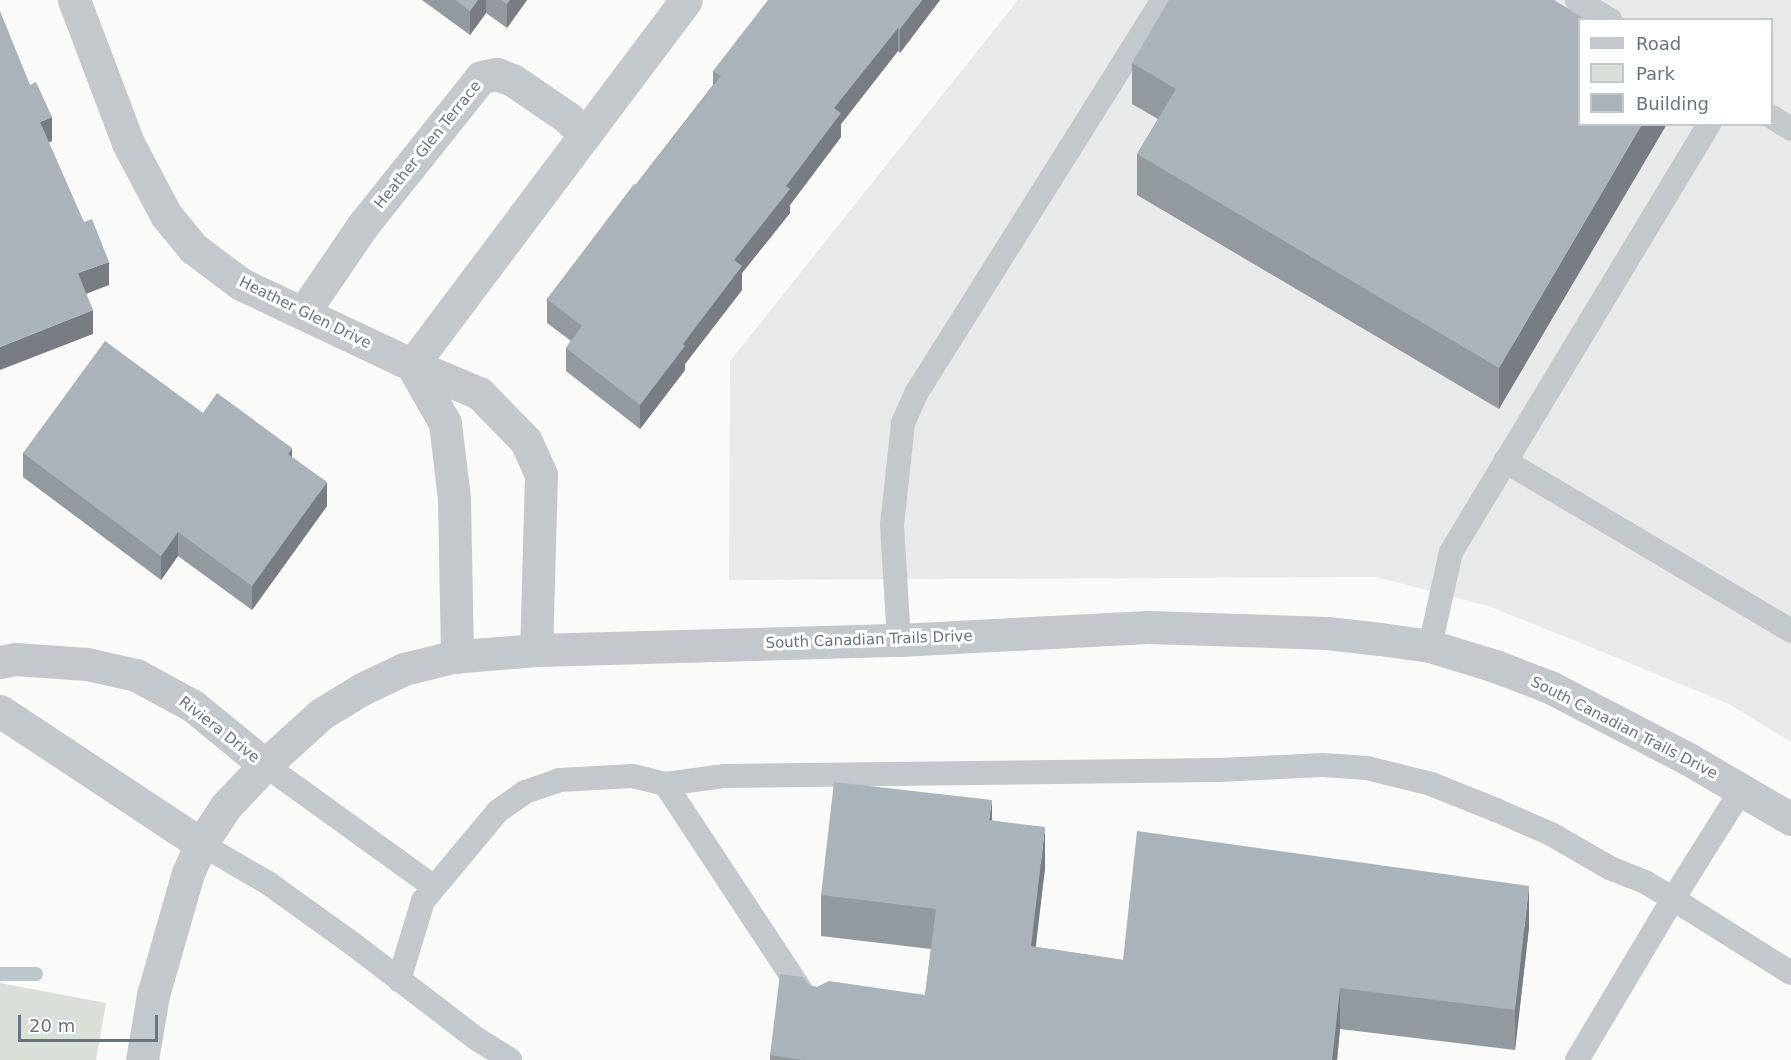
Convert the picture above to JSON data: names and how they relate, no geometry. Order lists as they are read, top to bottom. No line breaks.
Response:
{"streets":{"street":["Heather Glen Terrace","Heather Glen Drive","South Canadian Trails Drive","Riviera Drive"]},"crossings":[["Heather Glen Terrace","Heather Glen Drive"],["Heather Glen Drive","South Canadian Trails Drive"],["South Canadian Trails Drive","Riviera Drive"]],"legend":["Road","Park","Building"],"scale_bar":"20 m"}
